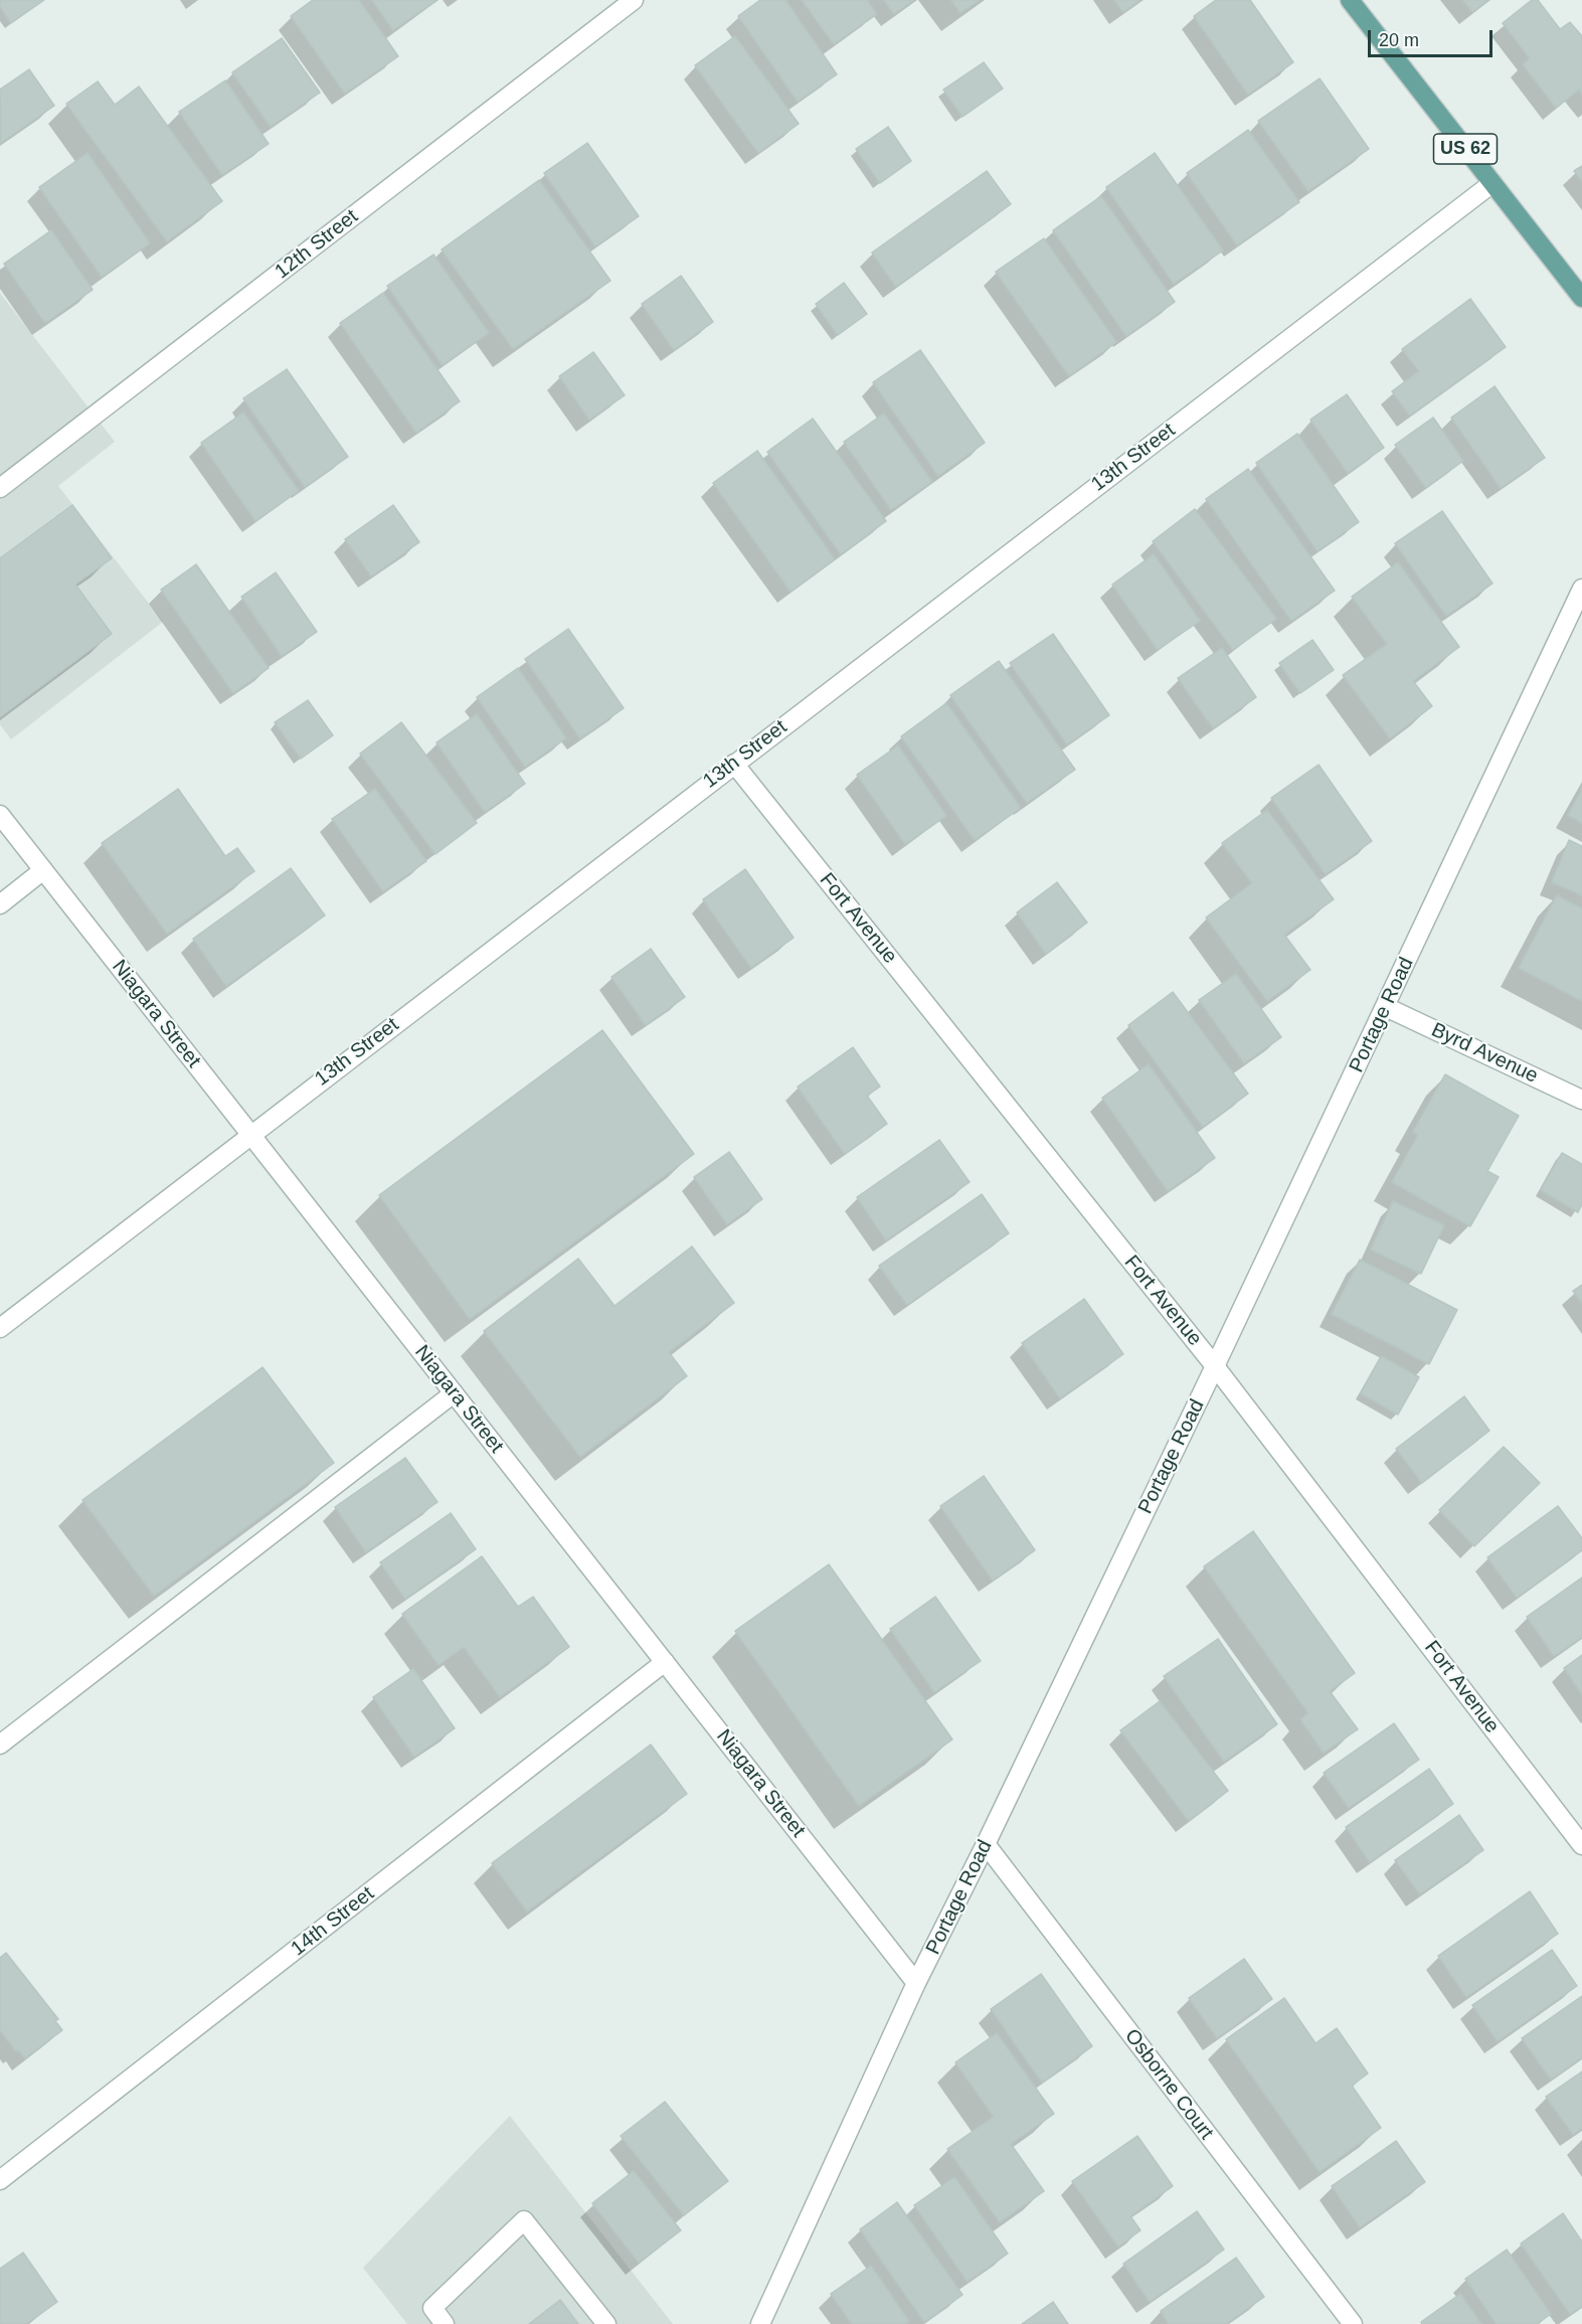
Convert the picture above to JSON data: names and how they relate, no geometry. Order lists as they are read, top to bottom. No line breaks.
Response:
{"streets":{"main road":["US 62"],"street":["12th Street","13th Street","Fort Avenue","Niagara Street","Portage Road","Byrd Avenue","14th Street","Osborne Court"]},"crossings":[["US 62","13th Street"],["13th Street","Fort Avenue"],["13th Street","Niagara Street"],["Fort Avenue","Portage Road"],["Niagara Street","Portage Road"],["Niagara Street","14th Street"],["Portage Road","Byrd Avenue"],["Portage Road","Osborne Court"]],"scale_bar":"20 m"}
